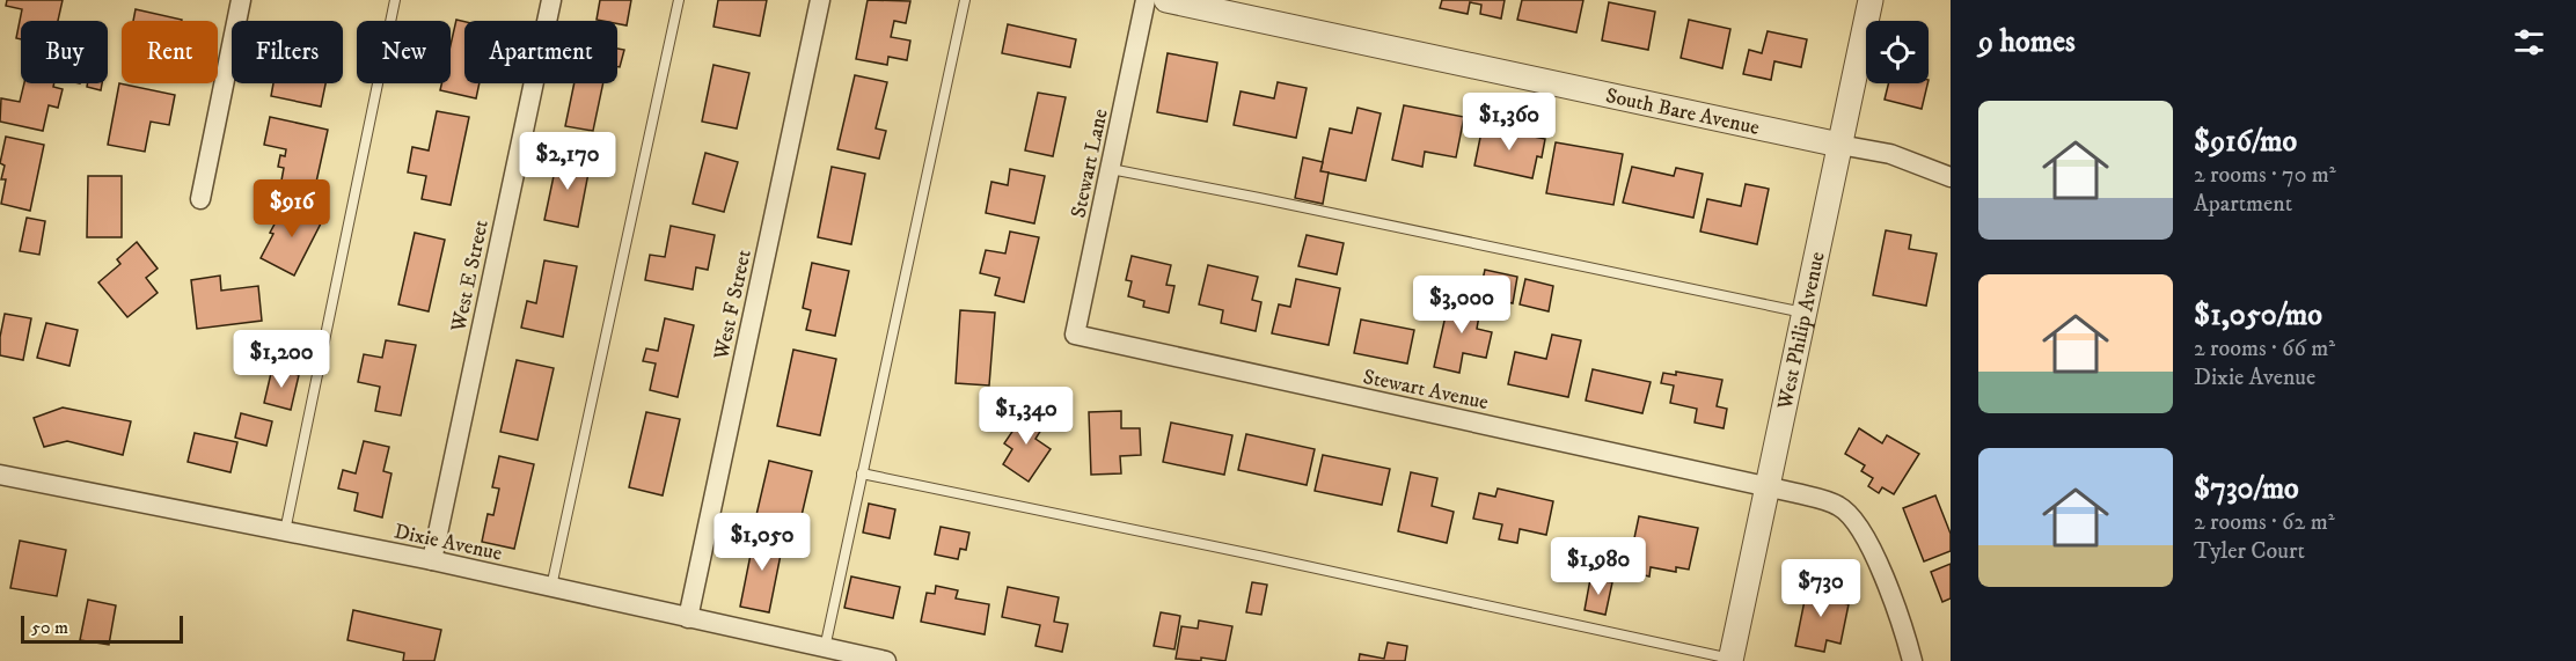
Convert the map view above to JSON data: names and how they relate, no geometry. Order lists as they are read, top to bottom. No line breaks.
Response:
{"streets":{"street":["South Bare Avenue","Stewart Lane","West E Street","West F Street","West Philip Avenue","Stewart Avenue","Dixie Avenue"]},"crossings":[["South Bare Avenue","West Philip Avenue"],["Stewart Lane","Stewart Avenue"],["West E Street","Dixie Avenue"],["West F Street","Dixie Avenue"],["West Philip Avenue","Stewart Avenue"]],"scale_bar":"50 m","page":{"heading":"9 homes","chip":["Buy","Rent","Filters","New","Apartment"],"list":[{"name":"$916/mo","note":"2 rooms · 70 m² · Apartment"},{"name":"$1,050/mo","note":"2 rooms · 66 m² · Dixie Avenue"},{"name":"$730/mo","note":"2 rooms · 62 m² · Tyler Court"}],"price":["$1,360","$2,170","$916","$3,000","$1,200","$1,340","$1,050","$1,980","$730"],"scale":"50 m"}}
